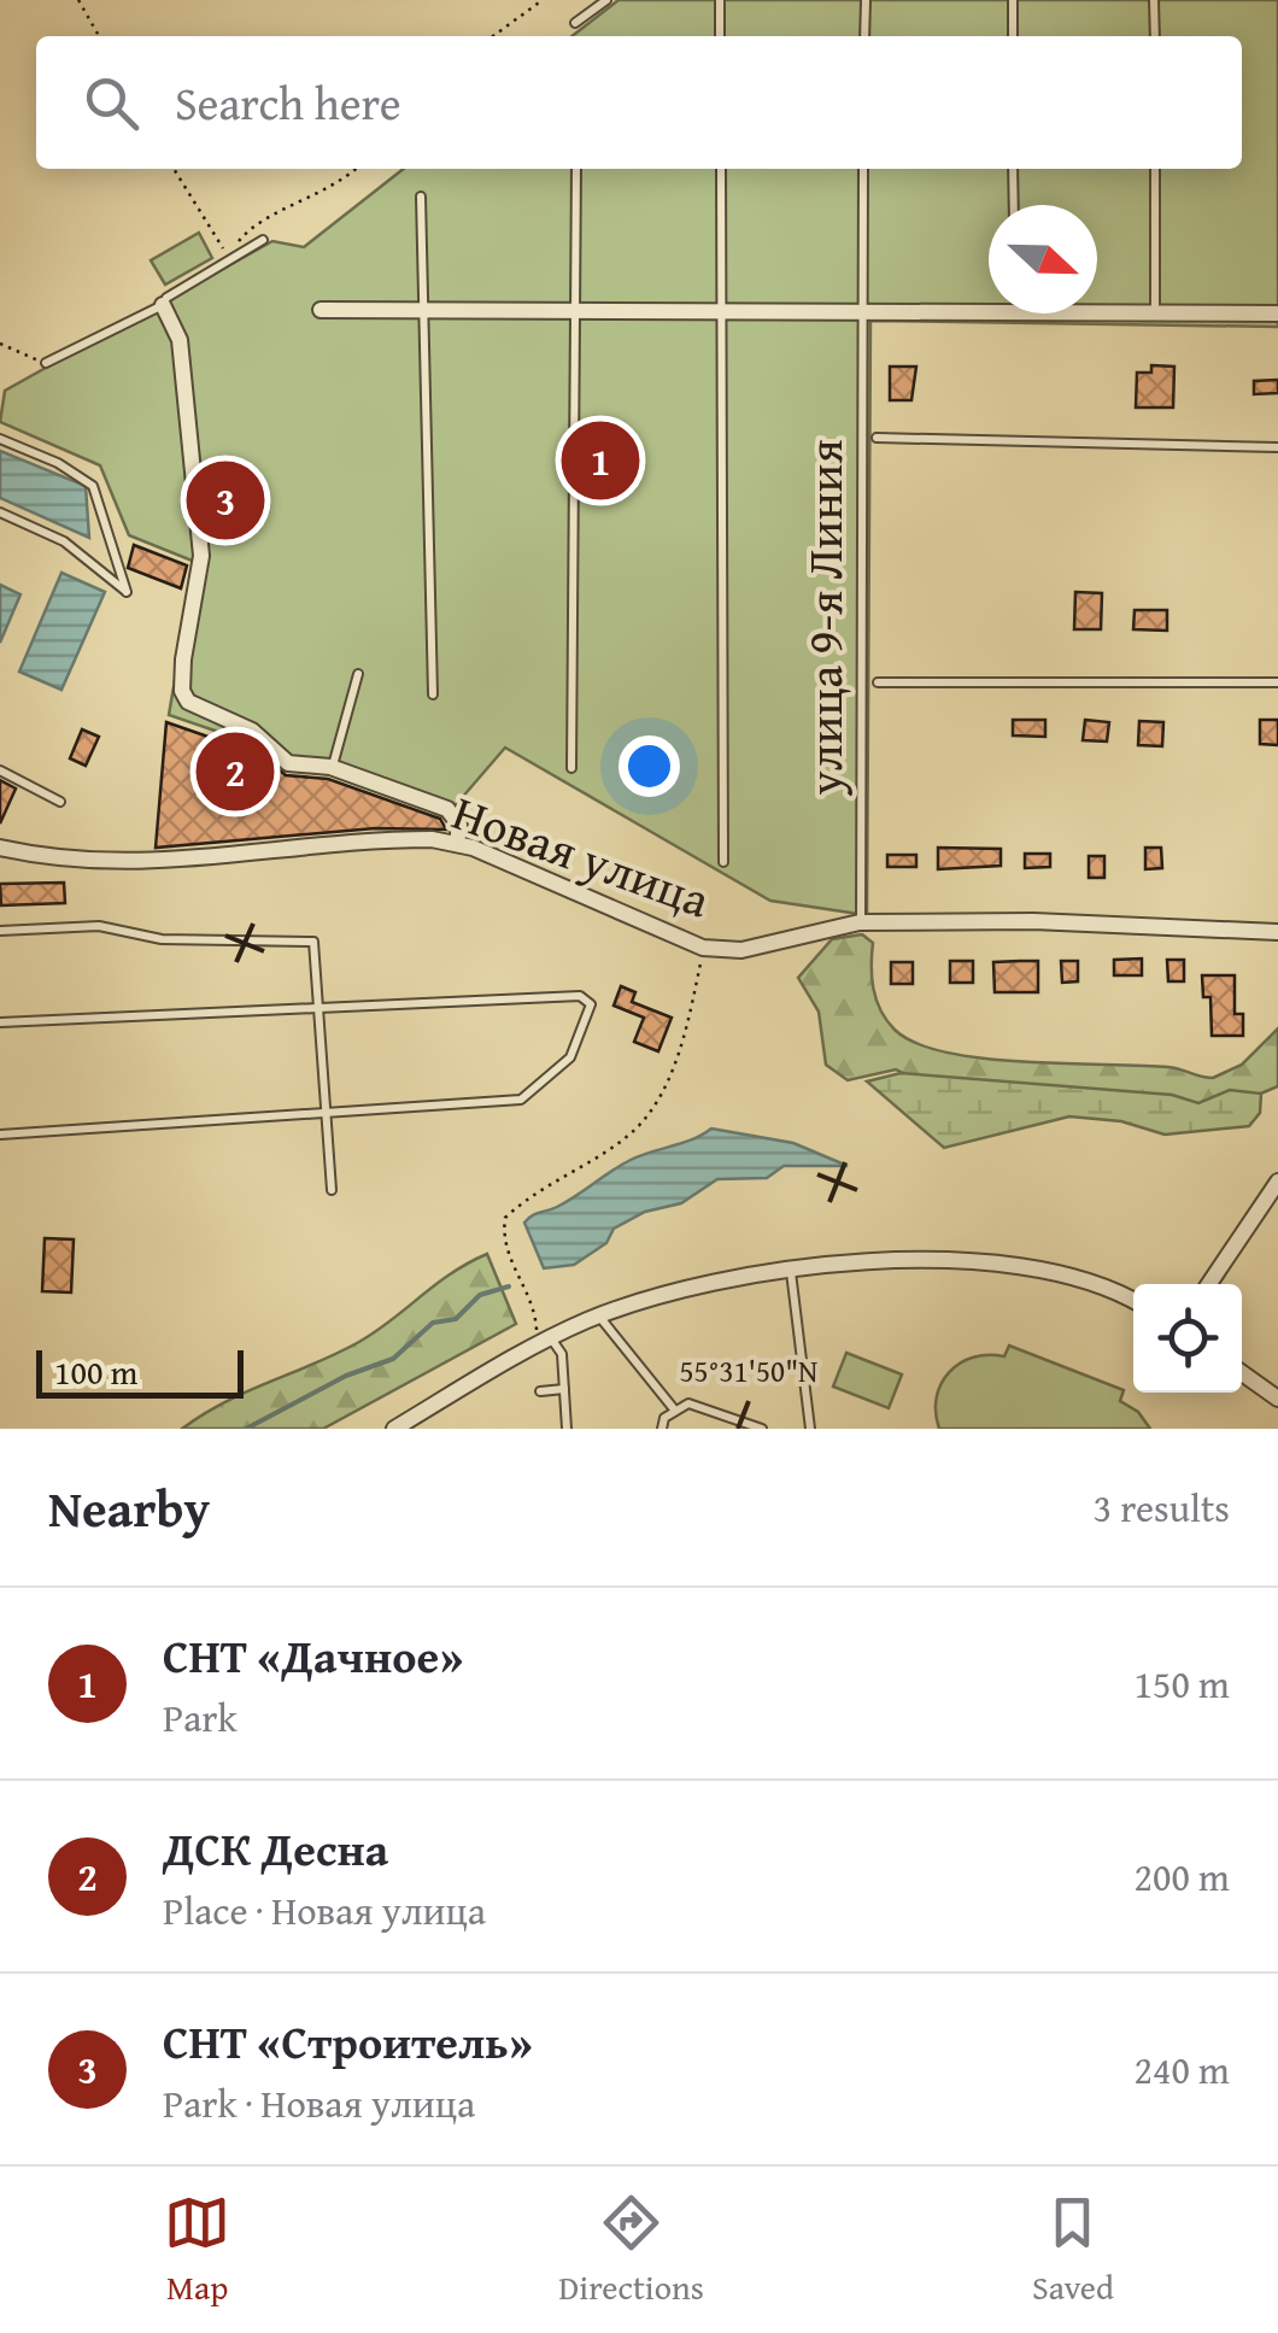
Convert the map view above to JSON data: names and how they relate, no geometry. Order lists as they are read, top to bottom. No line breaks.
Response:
{"streets":{"street":["Новая улица"],"lane":["улица 9-я Линия"]},"crossings":[["улица 9-я Линия","Новая улица"]],"scale_bar":"100 m","north":"right","page":{"search":"Search here","pins":["1","3","2"],"scale":"100 m","heading":["Nearby","3 results"],"list":[{"mark":"1","name":"СНТ «Дачное»","note":"Park","value":"150 m"},{"mark":"2","name":"ДСК Десна","note":"Place · Новая улица","value":"200 m"},{"mark":"3","name":"СНТ «Строитель»","note":"Park · Новая улица","value":"240 m"}],"nav":["Map","Directions","Saved"]},"coordinates":["55°31'50\"N"]}
